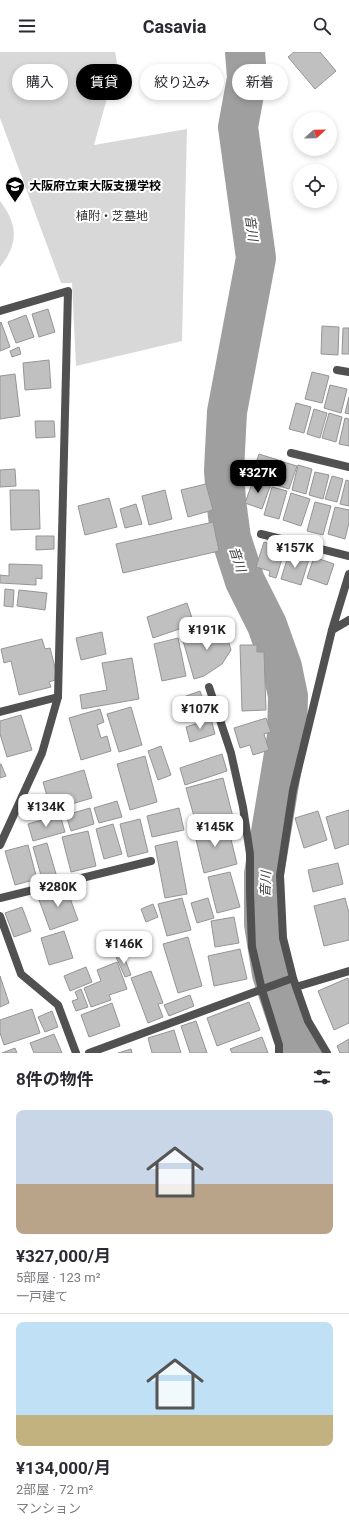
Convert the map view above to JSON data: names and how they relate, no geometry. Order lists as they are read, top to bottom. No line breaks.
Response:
{"water":["音川"],"parks":["植附・芝墓地"],"places":{"school or university":["大阪府立東大阪支援学校"]},"north":"right","page":{"header":"Casavia","chip":["購入","賃貸","絞り込み","新着"],"price":["¥327K","¥157K","¥191K","¥107K","¥134K","¥145K","¥280K","¥146K"],"heading":"8件の物件","list":[{"name":"¥327,000/月","note":"5部屋 · 123 m² · 一戸建て"},{"name":"¥134,000/月","note":"2部屋 · 72 m² · マンション"}]}}
